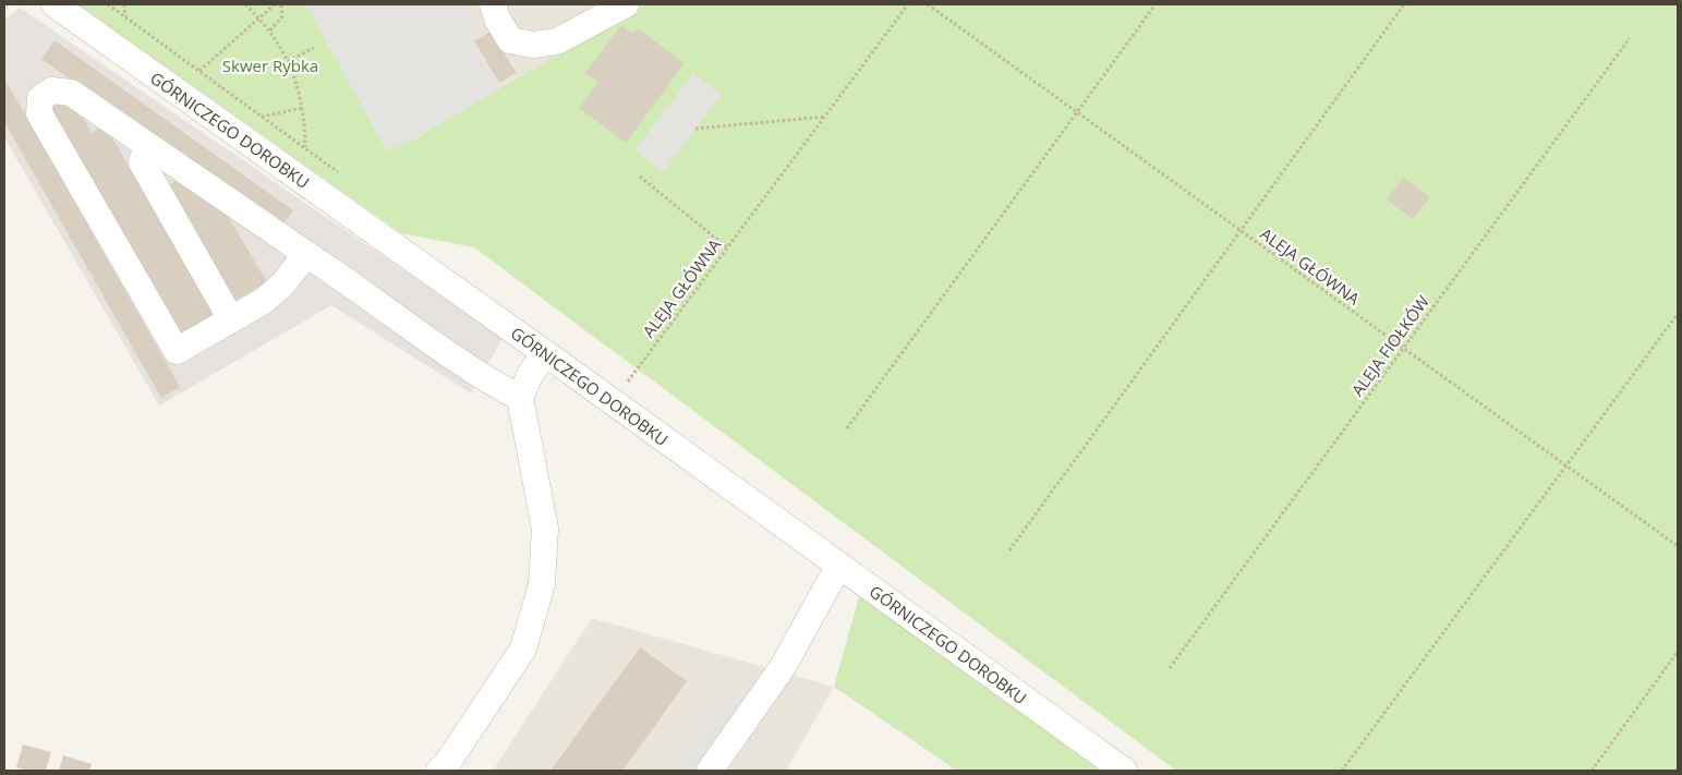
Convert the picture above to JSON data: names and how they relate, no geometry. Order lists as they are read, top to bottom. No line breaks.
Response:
{"streets":{"street":["GÓRNICZEGO DOROBKU"],"path":["ALEJA GŁÓWNA","ALEJA FIOŁKÓW"]},"crossings":[["ALEJA GŁÓWNA","ALEJA FIOŁKÓW"]],"parks":["Skwer Rybka"]}
